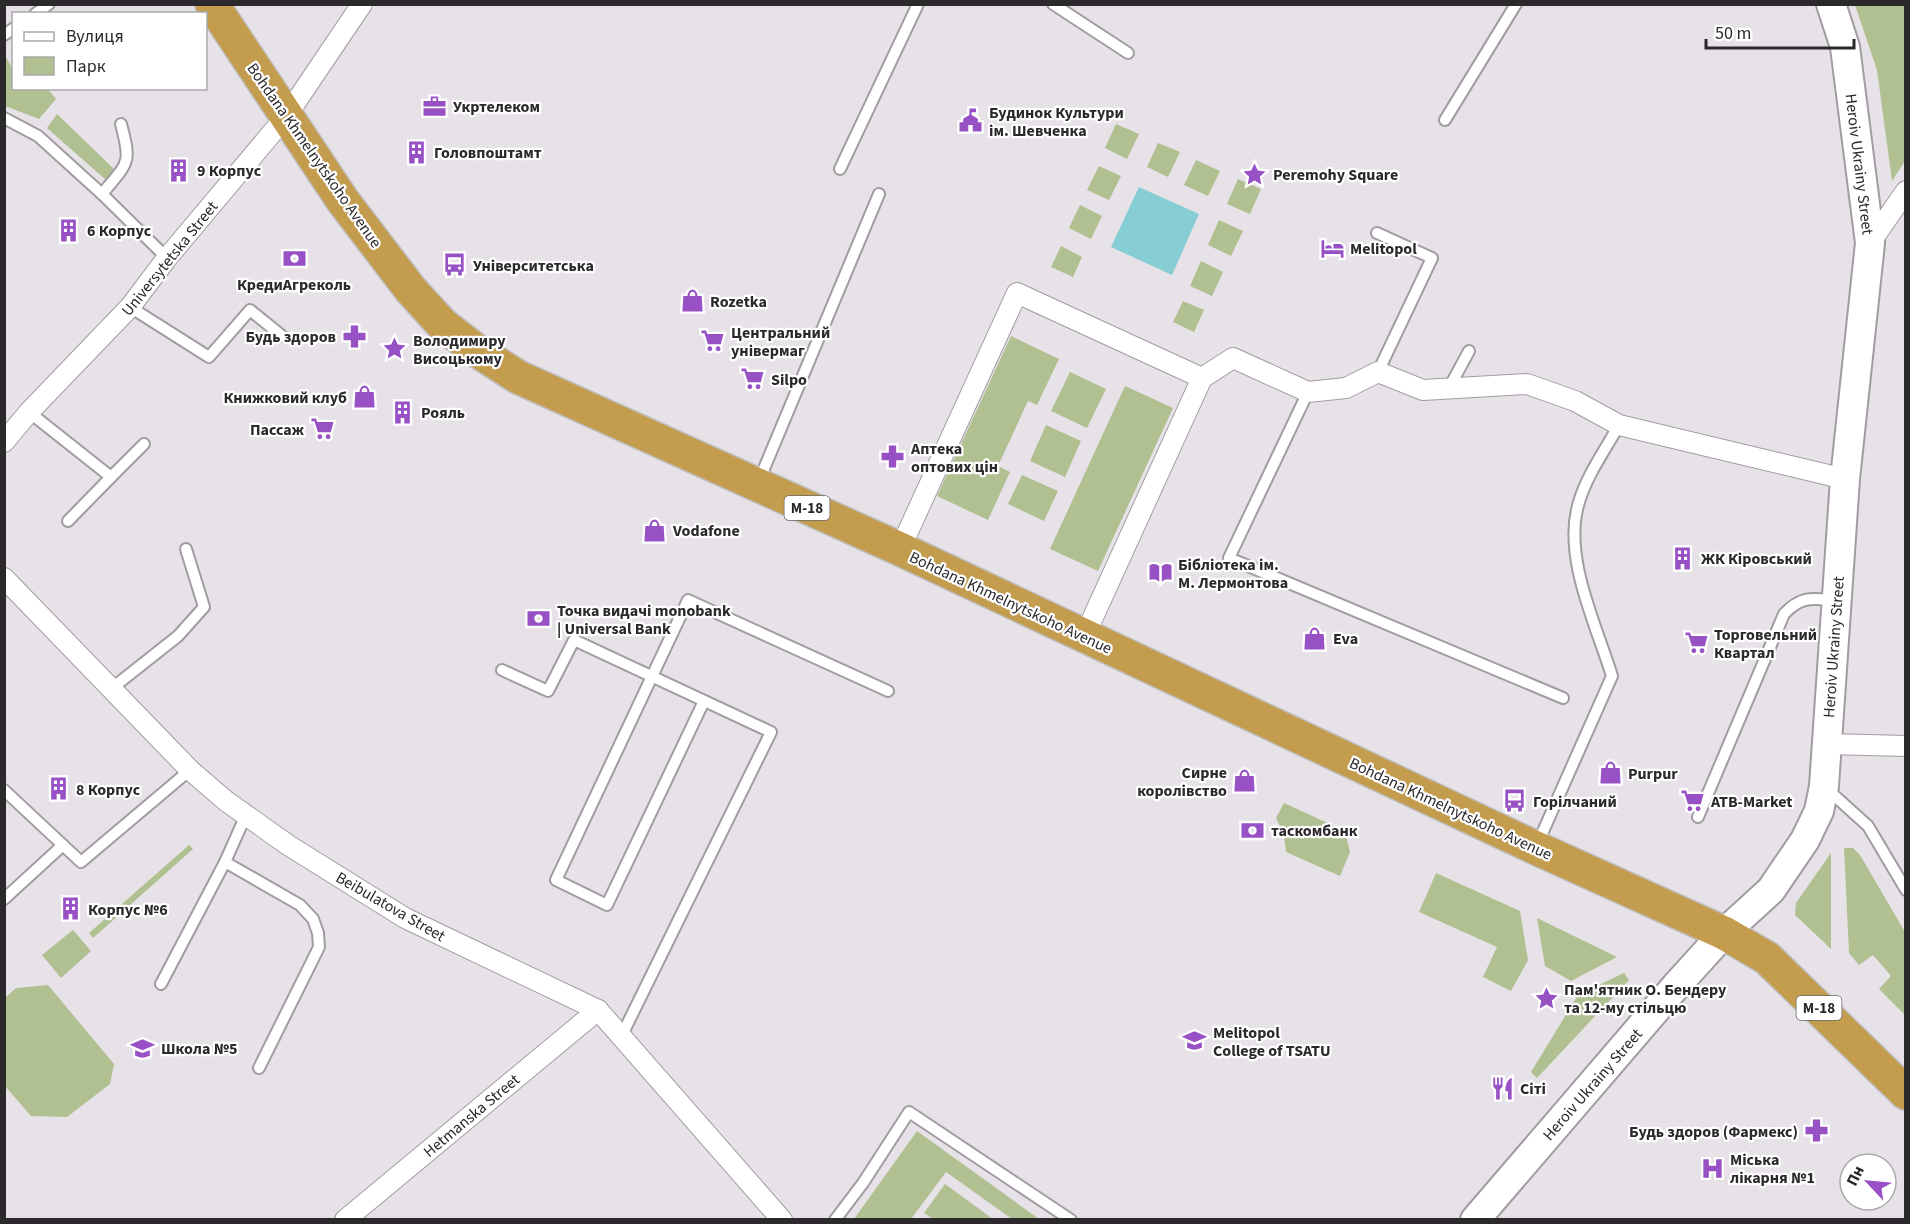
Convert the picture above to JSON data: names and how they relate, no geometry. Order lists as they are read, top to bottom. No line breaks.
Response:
{"streets":{"highway":["Bohdana Khmelnytskoho Avenue","М-18"],"main road":["Heroiv Ukrainy Street"],"street":["Universytetska Street","Beibulatova Street","Hetmanska Street"]},"crossings":[["Bohdana Khmelnytskoho Avenue","Heroiv Ukrainy Street"],["Bohdana Khmelnytskoho Avenue","Universytetska Street"],["Beibulatova Street","Hetmanska Street"]],"places":{"office":["Укртелеком"],"public building":["Будинок Культури ім. Шевченка"],"building":["Головпоштамт","9 Корпус","6 Корпус","Рояль","ЖК Кіровський","8 Корпус","Корпус №6"],"place":["Peremohy Square","Володимиру Висоцькому","Пам'ятник О. Бендеру та 12-му стільцю"],"hotel":["Melitopol"],"bank":["КредиАгреколь","Точка видачі monobank | Universal Bank","таскомбанк"],"bus stop":["Університетська","Горілчаний"],"shop":["Rozetka","Книжковий клуб","Vodafone","Eva","Purpur","Сирне королівство"],"pharmacy":["Будь здоров","Аптека оптових цін","Будь здоров (Фармекс)"],"supermarket":["Центральний універмаг","Silpo","Пассаж","Торговельний Квартал","ATB-Market"],"library":["Бібліотека ім. М. Лермонтова"],"school or university":["Melitopol College of TSATU","Школа №5"],"restaurant":["Сіті"],"hospital":["Міська лікарня №1"]},"legend":["Вулиця","Парк"],"scale_bar":"50 m","north":"top left"}
